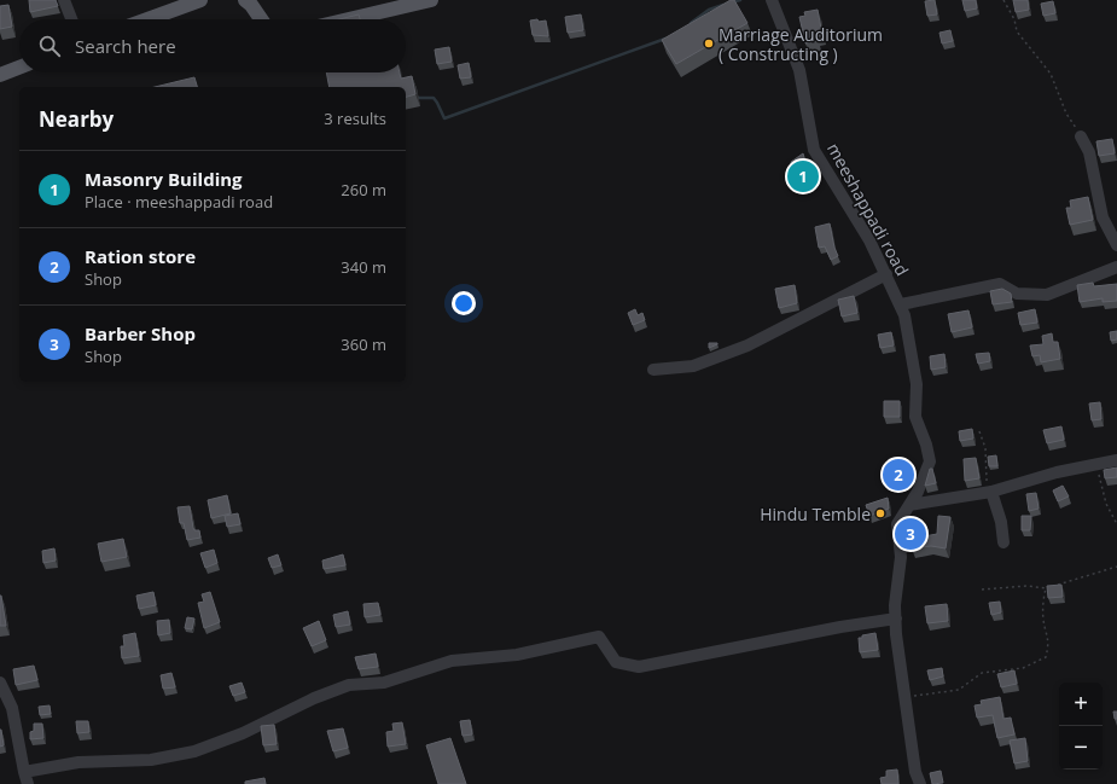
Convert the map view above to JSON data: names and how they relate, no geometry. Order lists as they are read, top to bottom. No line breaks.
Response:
{"streets":{"street":["meeshappadi road"]},"places":["Marriage Auditorium ( Constructing )","Hindu Temble"],"page":{"search":"Search here","heading":["Nearby","3 results"],"list":[{"mark":"1","name":"Masonry Building","note":"Place · meeshappadi road","value":"260 m"},{"mark":"2","name":"Ration store","note":"Shop","value":"340 m"},{"mark":"3","name":"Barber Shop","note":"Shop","value":"360 m"}],"pins":["1","2","3"],"map_buttons":["+","−"]}}
